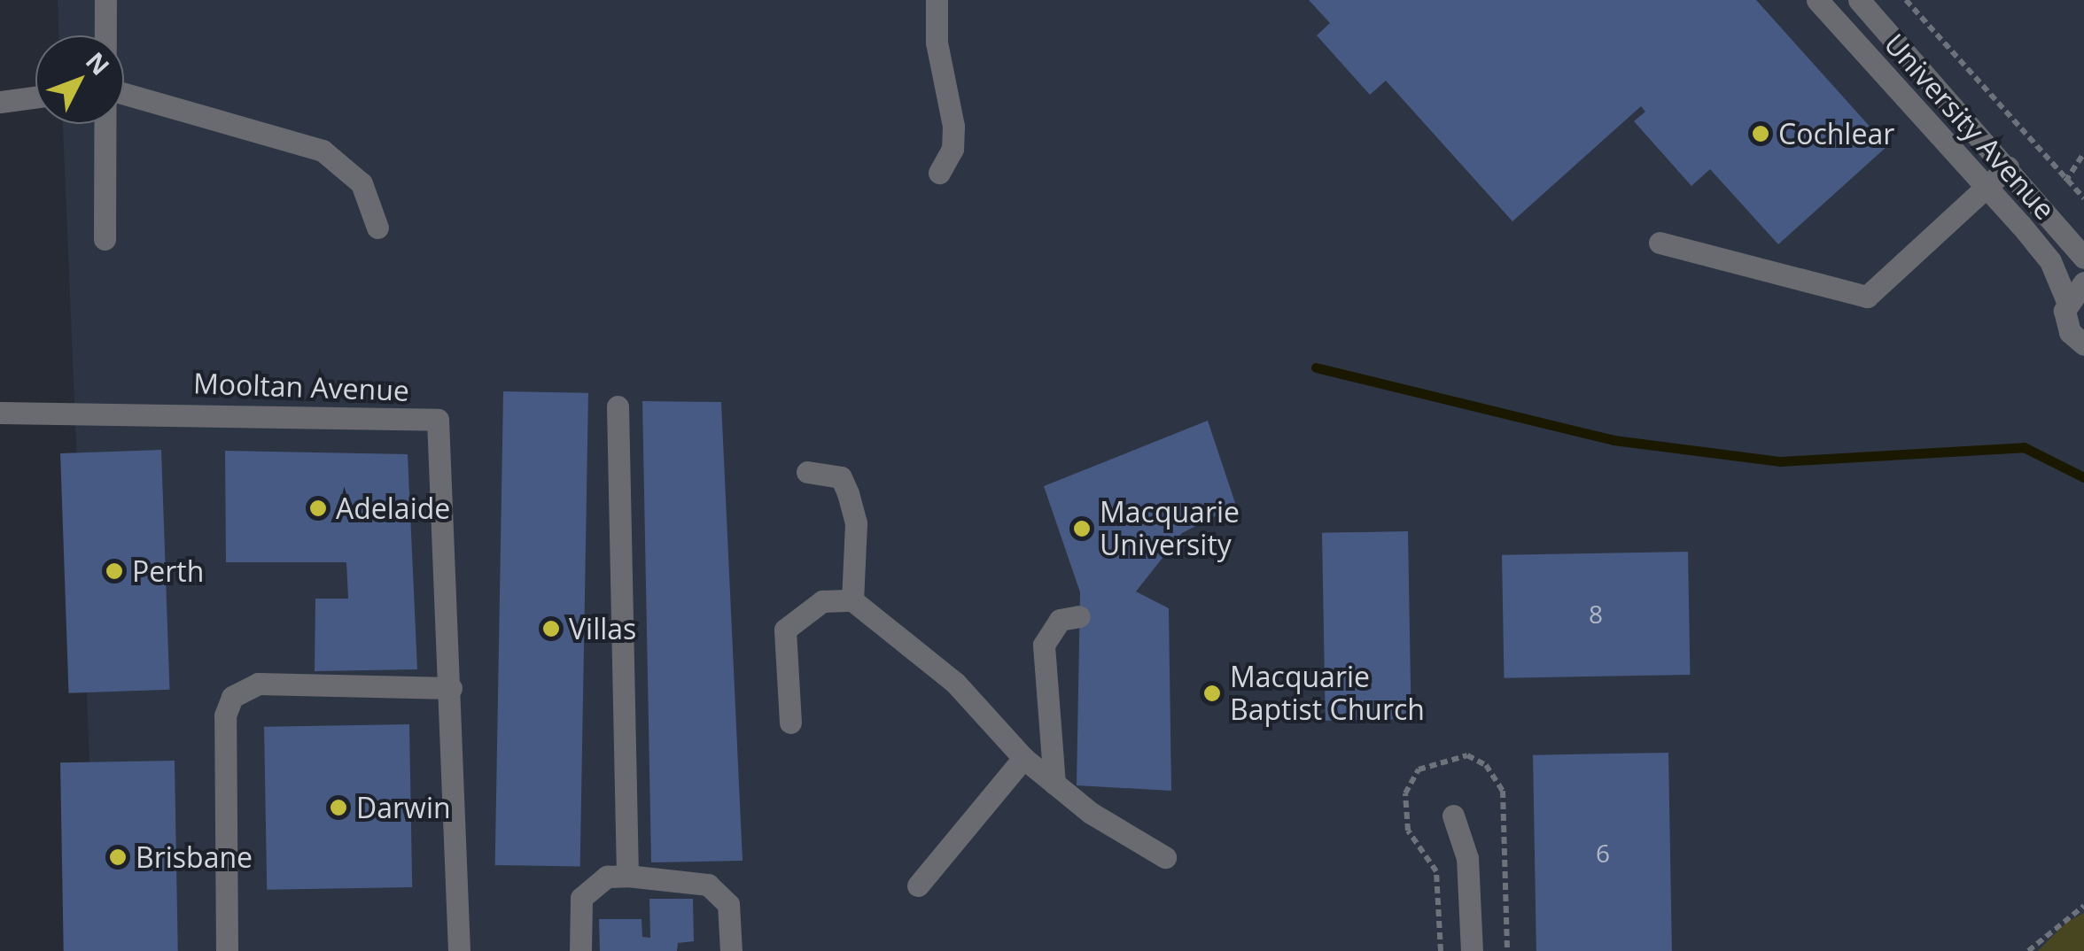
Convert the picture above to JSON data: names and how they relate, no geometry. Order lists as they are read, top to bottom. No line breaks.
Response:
{"streets":{"street":["University Avenue","Mooltan Avenue"]},"places":["Cochlear","Adelaide","Macquarie University","Perth","Villas","Macquarie Baptist Church","Darwin","Brisbane"],"house_numbers":["8","6"],"north":"top right"}
